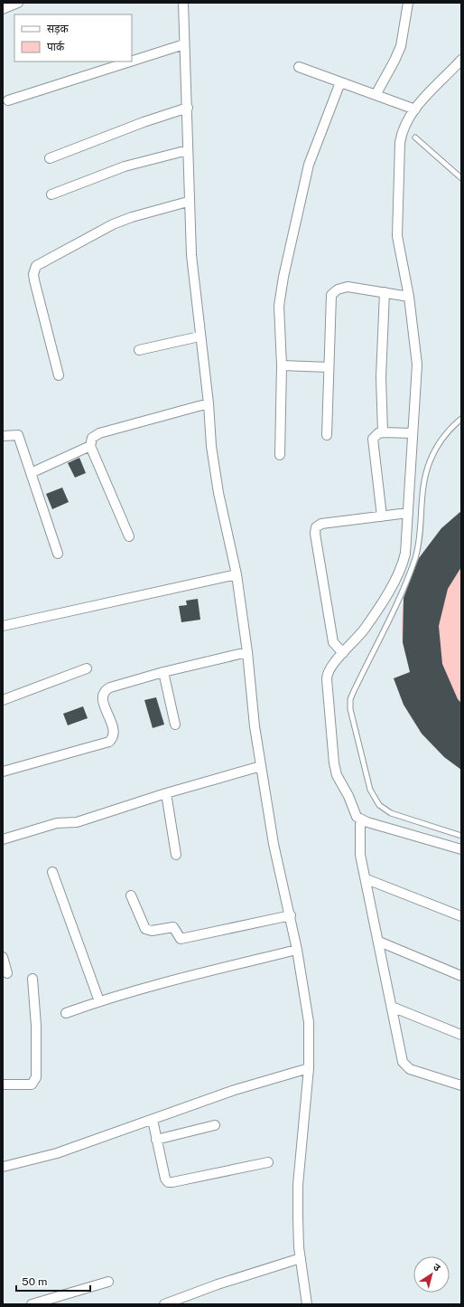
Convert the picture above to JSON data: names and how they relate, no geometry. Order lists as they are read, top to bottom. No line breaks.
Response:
{"legend":["सड़क","पार्क"],"scale_bar":"50 m","north":"top right"}
